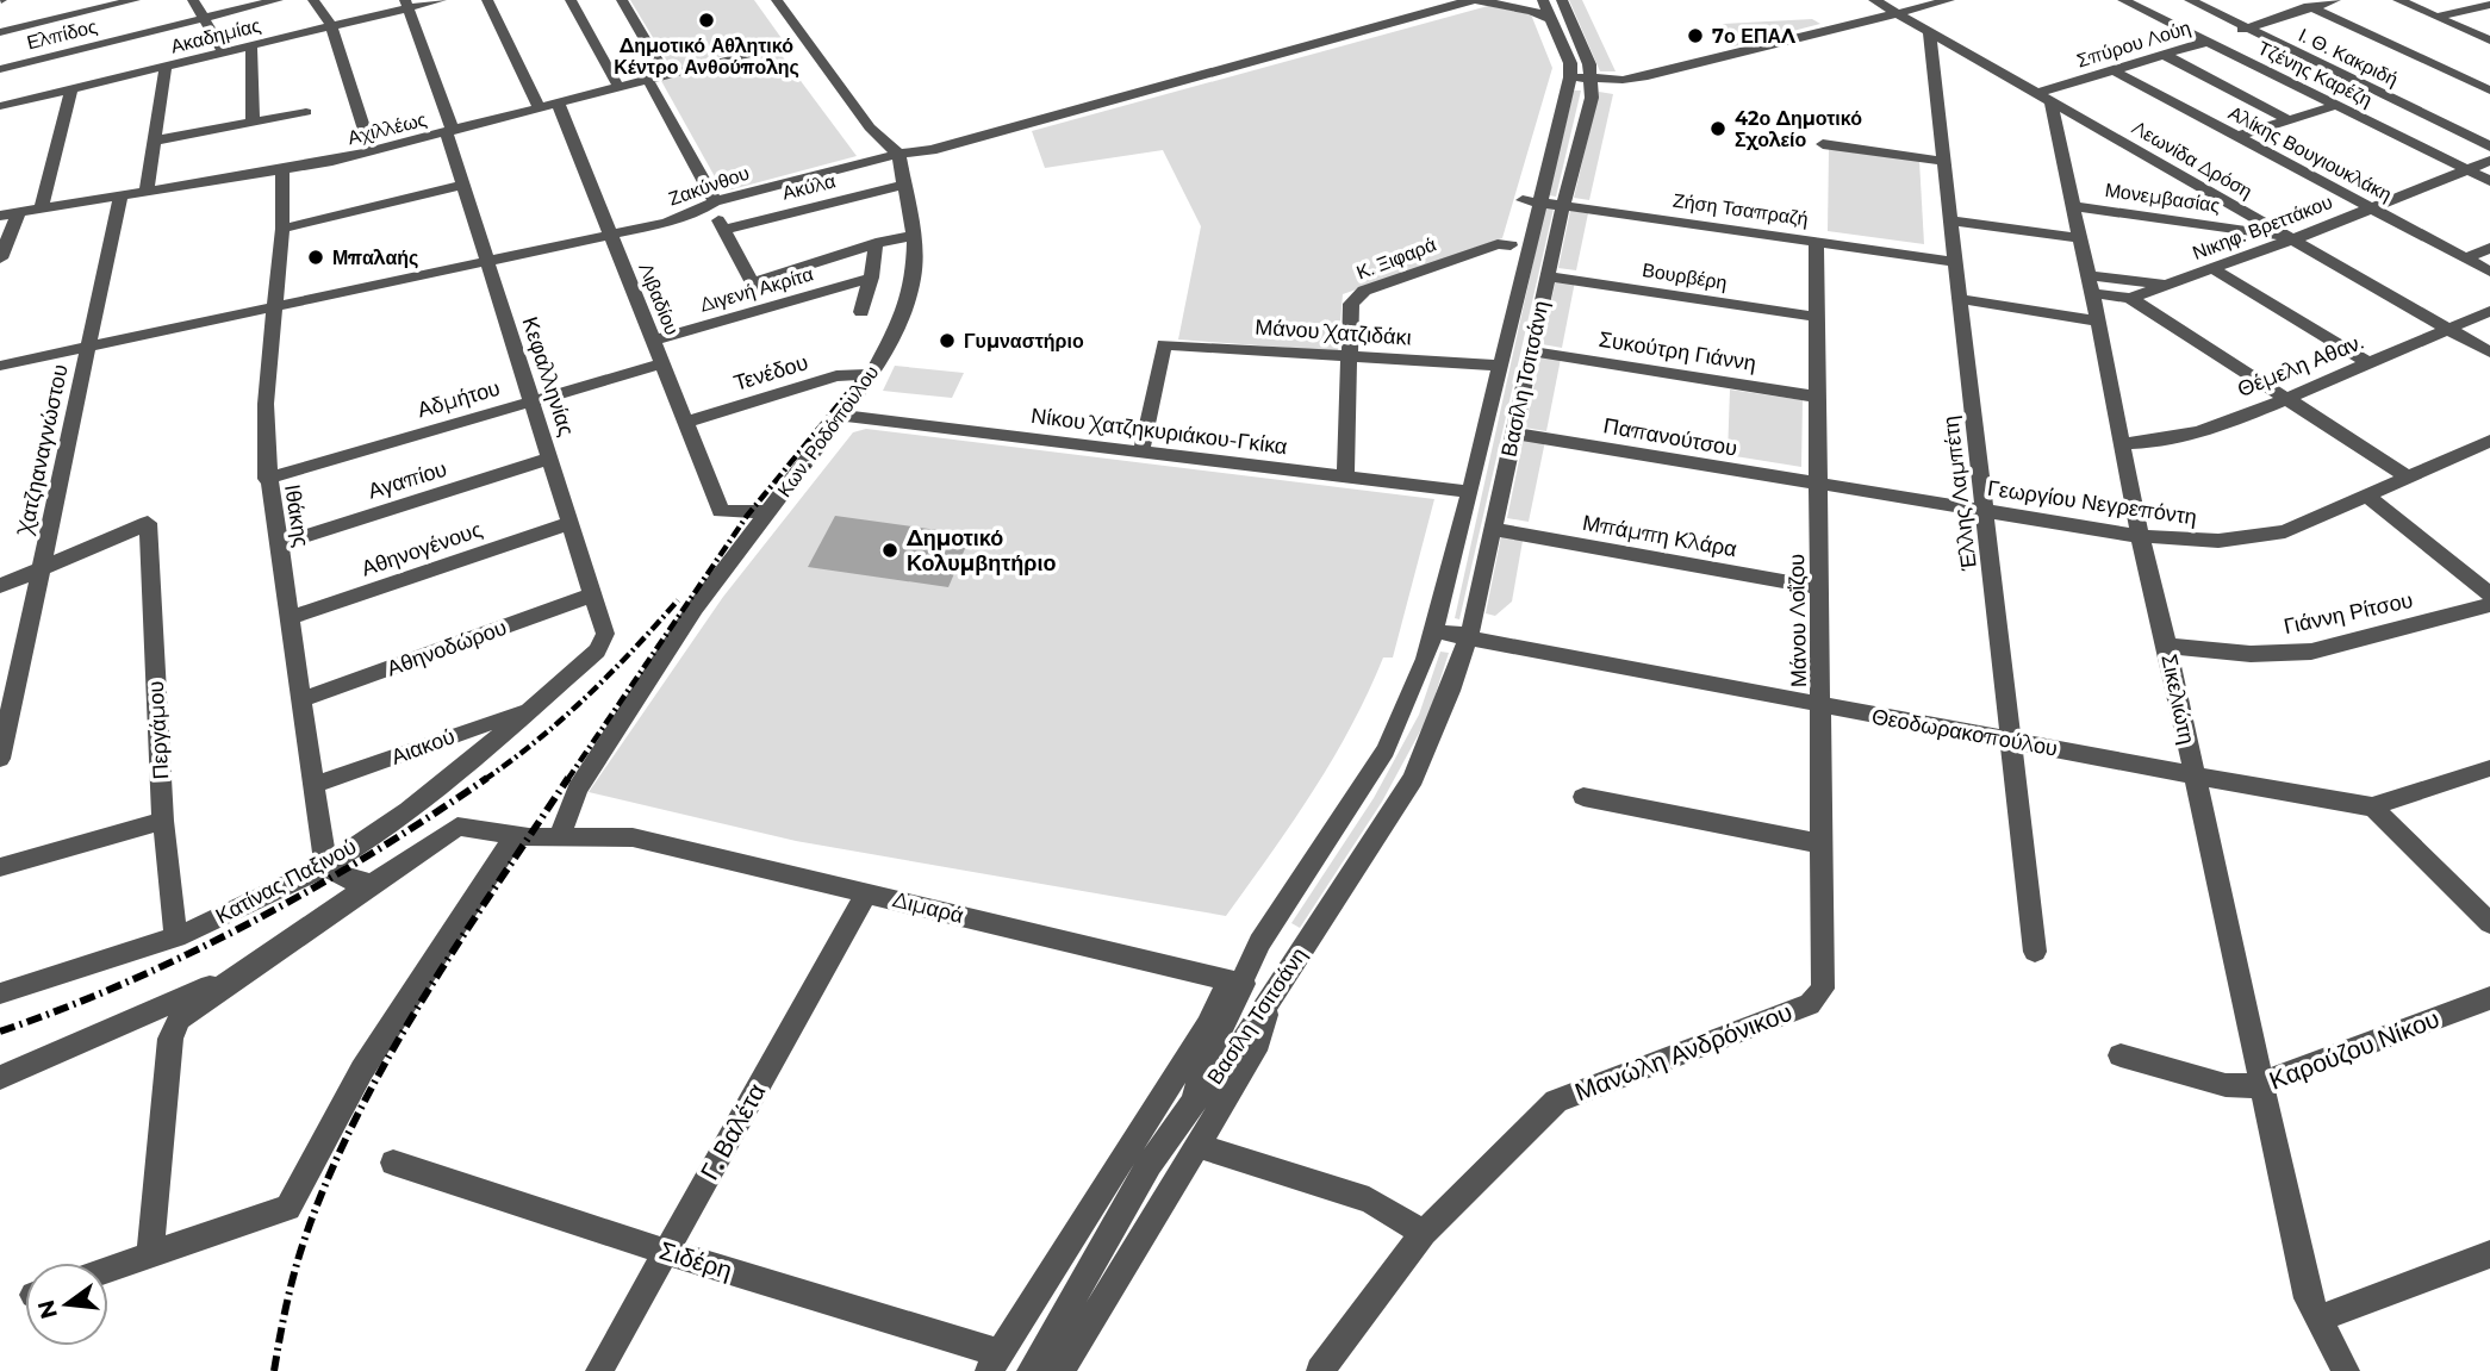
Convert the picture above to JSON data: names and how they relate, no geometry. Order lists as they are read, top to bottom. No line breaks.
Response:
{"streets":{"street":["Ελπίδος","Ακαδημίας","Σπύρου Λούη","Ι. Θ. Κακριδή","Τζένης Καρέζη","Αχιλλέως","Αλίκης Βουγιουκλάκη","Λεωνίδα Δρόση","Ζακύνθου","Ακύλα","Μονεμβασίας","Ζήση Τσαπραζή","Νικηφ. Βρεττάκου","Κ. Ξιφαρά","Βουρβέρη","Διγενή Ακρίτα","Λιβαδίου","Μάνου Χατζιδάκι","Συκούτρη Γιάννη","Θέμελη Αθαν.","Τενέδου","Κεφαλληνίας","Βασίλη Τσιτσάνη","Αδμήτου","Κων. Ροδόπουλου","Νίκου Χατζηκυριάκου-Γκίκα","Παπανούτσου","Χατζηαναγνώστου","Αγαπίου","Έλλης Λαμπέτη","Γεωργίου Νεγρεπόντη","Ιθάκης","Μπάμπη Κλάρα","Αθηνογένους","Γιάννη Ρίτσου","Μάνου Λοΐζου","Αθηνοδώρου","Σικελιώτη","Περγάμου","Θεοδωρακοπούλου","Αιακού","Κατίνας Παξινού","Διμαρά","Καρούζου Νίκου","Μανώλη Ανδρόνικου","Γ. Βαλέτα","Σιδέρη"]},"crossings":[["Ακαδημίας","Κεφαλληνίας"],["Σπύρου Λούη","Ι. Θ. Κακριδή"],["Σπύρου Λούη","Τζένης Καρέζη"],["Σπύρου Λούη","Αλίκης Βουγιουκλάκη"],["Σπύρου Λούη","Λεωνίδα Δρόση"],["Σπύρου Λούη","Σικελιώτη"],["Τζένης Καρέζη","Νικηφ. Βρεττάκου"],["Αχιλλέως","Λιβαδίου"],["Αχιλλέως","Κεφαλληνίας"],["Αχιλλέως","Χατζηαναγνώστου"],["Αχιλλέως","Ιθάκης"],["Αλίκης Βουγιουκλάκη","Νικηφ. Βρεττάκου"],["Λεωνίδα Δρόση","Μονεμβασίας"],["Λεωνίδα Δρόση","Νικηφ. Βρεττάκου"],["Λεωνίδα Δρόση","Θέμελη Αθαν."],["Λεωνίδα Δρόση","Έλλης Λαμπέτη"],["Λεωνίδα Δρόση","Σικελιώτη"],["Ζακύνθου","Λιβαδίου"],["Ζακύνθου","Κεφαλληνίας"],["Ζακύνθου","Κων. Ροδόπουλου"],["Ζακύνθου","Χατζηαναγνώστου"],["Ζακύνθου","Ιθάκης"],["Ακύλα","Κων. Ροδόπουλου"],["Μονεμβασίας","Νικηφ. Βρεττάκου"],["Μονεμβασίας","Σικελιώτη"],["Ζήση Τσαπραζή","Βασίλη Τσιτσάνη"],["Ζήση Τσαπραζή","Έλλης Λαμπέτη"],["Ζήση Τσαπραζή","Μάνου Λοΐζου"],["Νικηφ. Βρεττάκου","Σικελιώτη"],["Κ. Ξιφαρά","Μάνου Χατζιδάκι"],["Κ. Ξιφαρά","Νίκου Χατζηκυριάκου-Γκίκα"],["Βουρβέρη","Βασίλη Τσιτσάνη"],["Βουρβέρη","Μάνου Λοΐζου"],["Διγενή Ακρίτα","Λιβαδίου"],["Λιβαδίου","Τενέδου"],["Λιβαδίου","Αδμήτου"],["Λιβαδίου","Κων. Ροδόπουλου"],["Μάνου Χατζιδάκι","Βασίλη Τσιτσάνη"],["Μάνου Χατζιδάκι","Νίκου Χατζηκυριάκου-Γκίκα"],["Συκούτρη Γιάννη","Βασίλη Τσιτσάνη"],["Συκούτρη Γιάννη","Μάνου Λοΐζου"],["Θέμελη Αθαν.","Σικελιώτη"],["Τενέδου","Κων. Ροδόπουλου"],["Κεφαλληνίας","Αδμήτου"],["Κεφαλληνίας","Αγαπίου"],["Κεφαλληνίας","Αθηνογένους"],["Κεφαλληνίας","Αθηνοδώρου"],["Κεφαλληνίας","Κατίνας Παξινού"],["Βασίλη Τσιτσάνη","Νίκου Χατζηκυριάκου-Γκίκα"],["Βασίλη Τσιτσάνη","Παπανούτσου"],["Βασίλη Τσιτσάνη","Μπάμπη Κλάρα"],["Βασίλη Τσιτσάνη","Θεοδωρακοπούλου"],["Βασίλη Τσιτσάνη","Διμαρά"],["Βασίλη Τσιτσάνη","Σιδέρη"],["Αδμήτου","Ιθάκης"],["Κων. Ροδόπουλου","Νίκου Χατζηκυριάκου-Γκίκα"],["Κων. Ροδόπουλου","Διμαρά"],["Παπανούτσου","Γεωργίου Νεγρεπόντη"],["Παπανούτσου","Μάνου Λοΐζου"],["Χατζηαναγνώστου","Περγάμου"],["Αγαπίου","Ιθάκης"],["Έλλης Λαμπέτη","Γεωργίου Νεγρεπόντη"],["Έλλης Λαμπέτη","Θεοδωρακοπούλου"],["Γεωργίου Νεγρεπόντη","Μάνου Λοΐζου"],["Γεωργίου Νεγρεπόντη","Σικελιώτη"],["Ιθάκης","Αθηνογένους"],["Ιθάκης","Αθηνοδώρου"],["Ιθάκης","Αιακού"],["Ιθάκης","Κατίνας Παξινού"],["Μπάμπη Κλάρα","Μάνου Λοΐζου"],["Γιάννη Ρίτσου","Σικελιώτη"],["Μάνου Λοΐζου","Θεοδωρακοπούλου"],["Μάνου Λοΐζου","Μανώλη Ανδρόνικου"],["Σικελιώτη","Θεοδωρακοπούλου"],["Σικελιώτη","Καρούζου Νίκου"],["Περγάμου","Κατίνας Παξινού"],["Αιακού","Κατίνας Παξινού"],["Κατίνας Παξινού","Διμαρά"],["Διμαρά","Γ. Βαλέτα"],["Γ. Βαλέτα","Σιδέρη"]],"places":["Δημοτικό Αθλητικό Κέντρο Ανθούπολης","7ο ΕΠΑΛ","42ο Δημοτικό Σχολείο","Μπαλαής","Γυμναστήριο","Δημοτικό Κολυμβητήριο"],"north":"left"}
